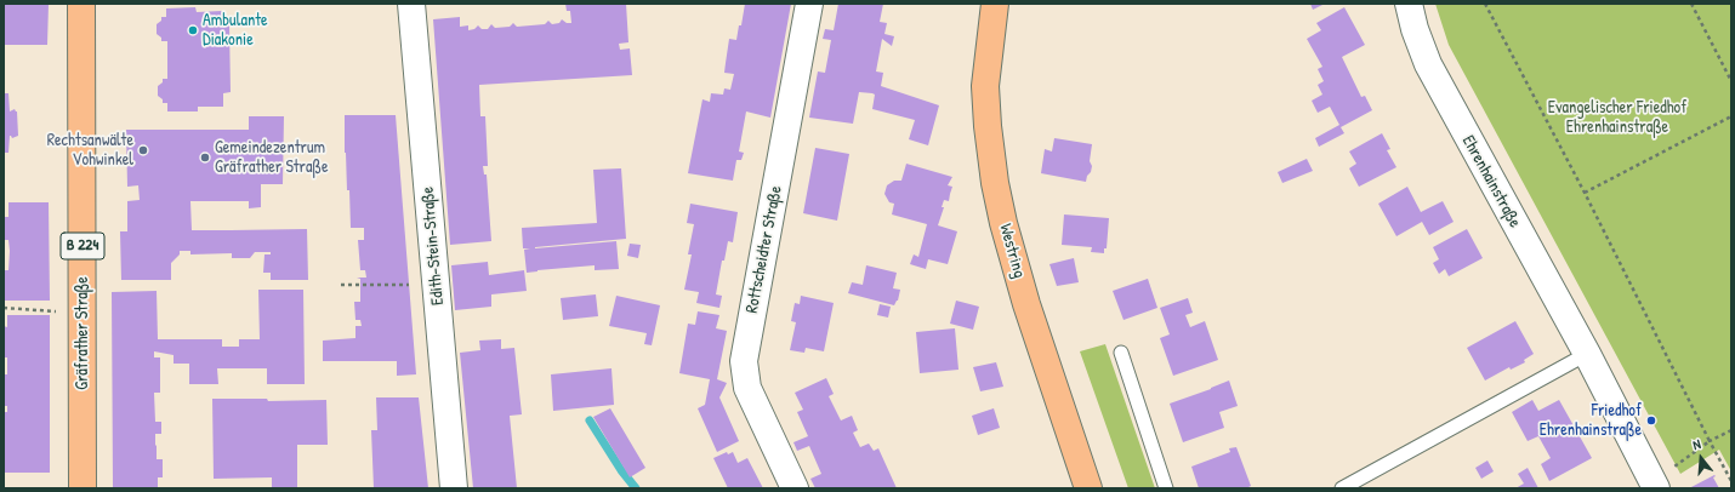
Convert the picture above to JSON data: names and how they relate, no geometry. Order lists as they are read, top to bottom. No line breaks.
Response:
{"streets":{"main road":["B 224","Westring","Gräfrather Straße"],"street":["Ehrenhainstraße","Edith-Stein-Straße","Rottscheidter Straße"]},"parks":["Evangelischer Friedhof Ehrenhainstraße"],"places":["Ambulante Diakonie","Rechtsanwälte Vohwinkel","Gemeindezentrum Gräfrather Straße","Friedhof Ehrenhainstraße"],"north":"top"}
